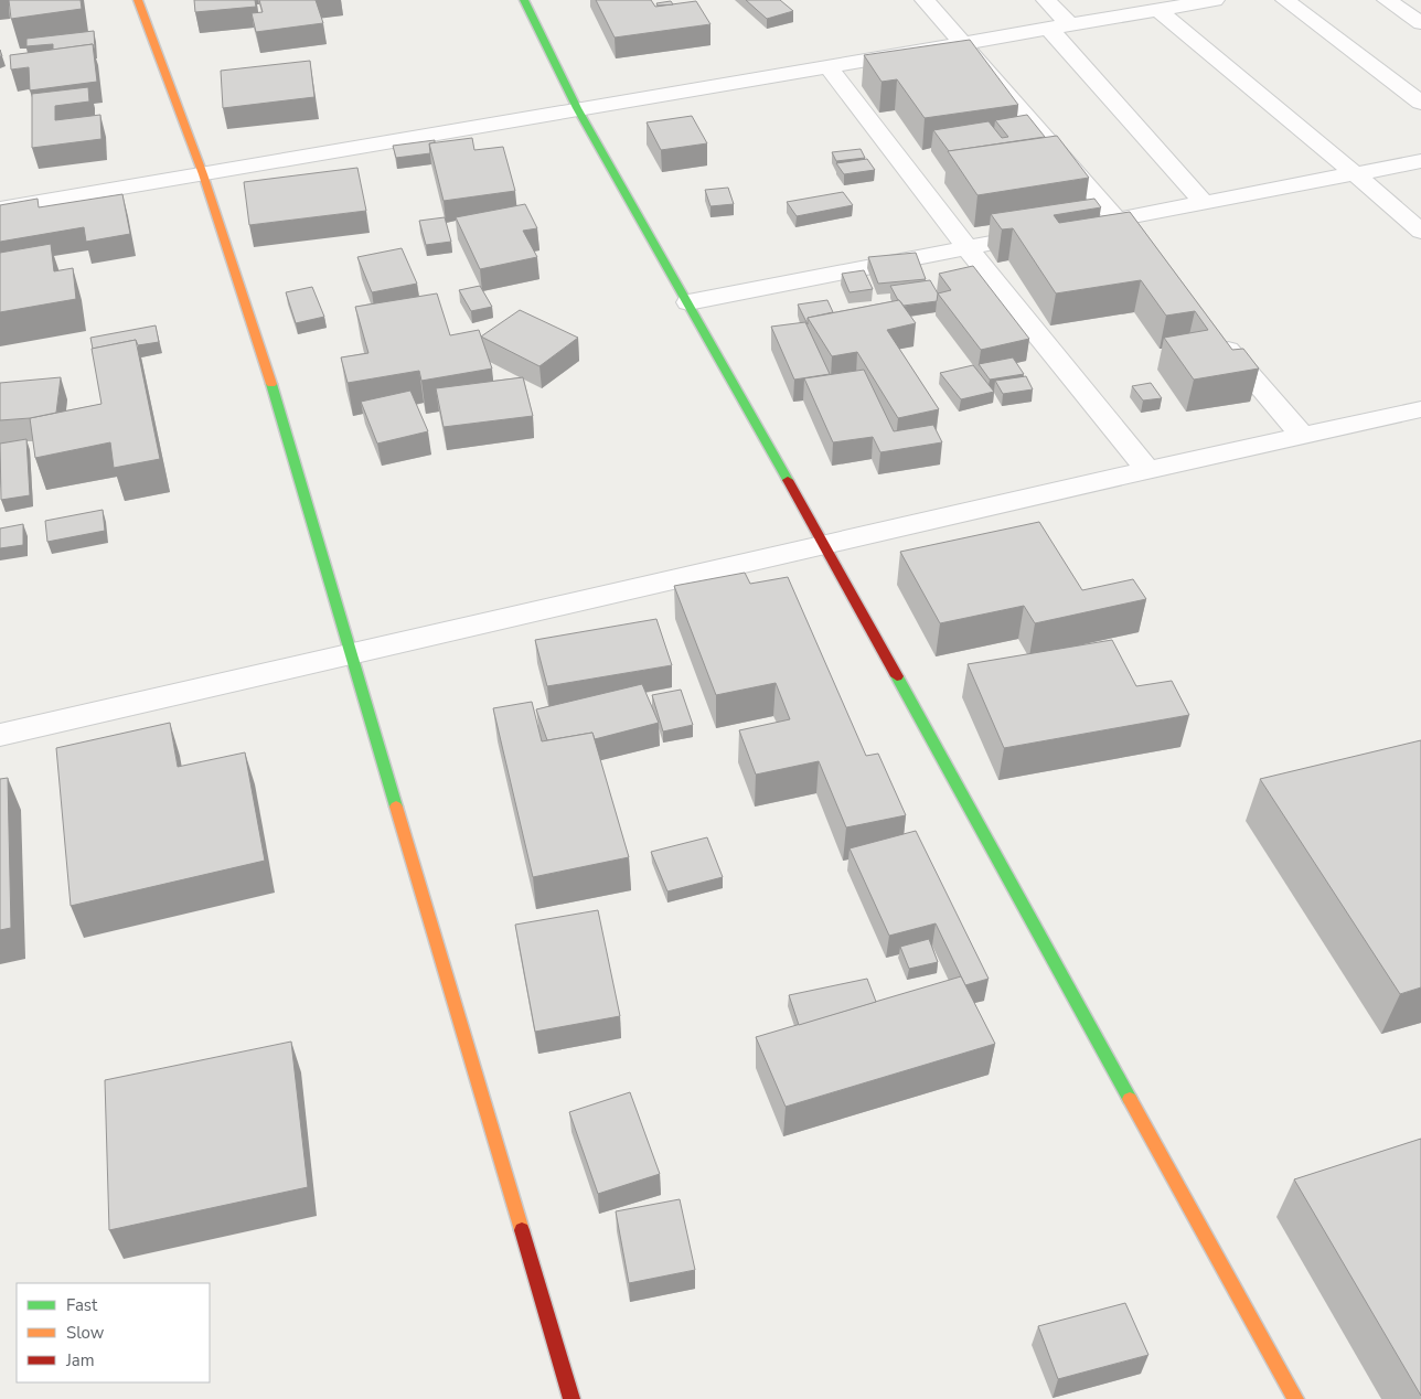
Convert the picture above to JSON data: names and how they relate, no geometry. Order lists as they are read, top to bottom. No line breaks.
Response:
{"legend":["Fast","Slow","Jam"]}
